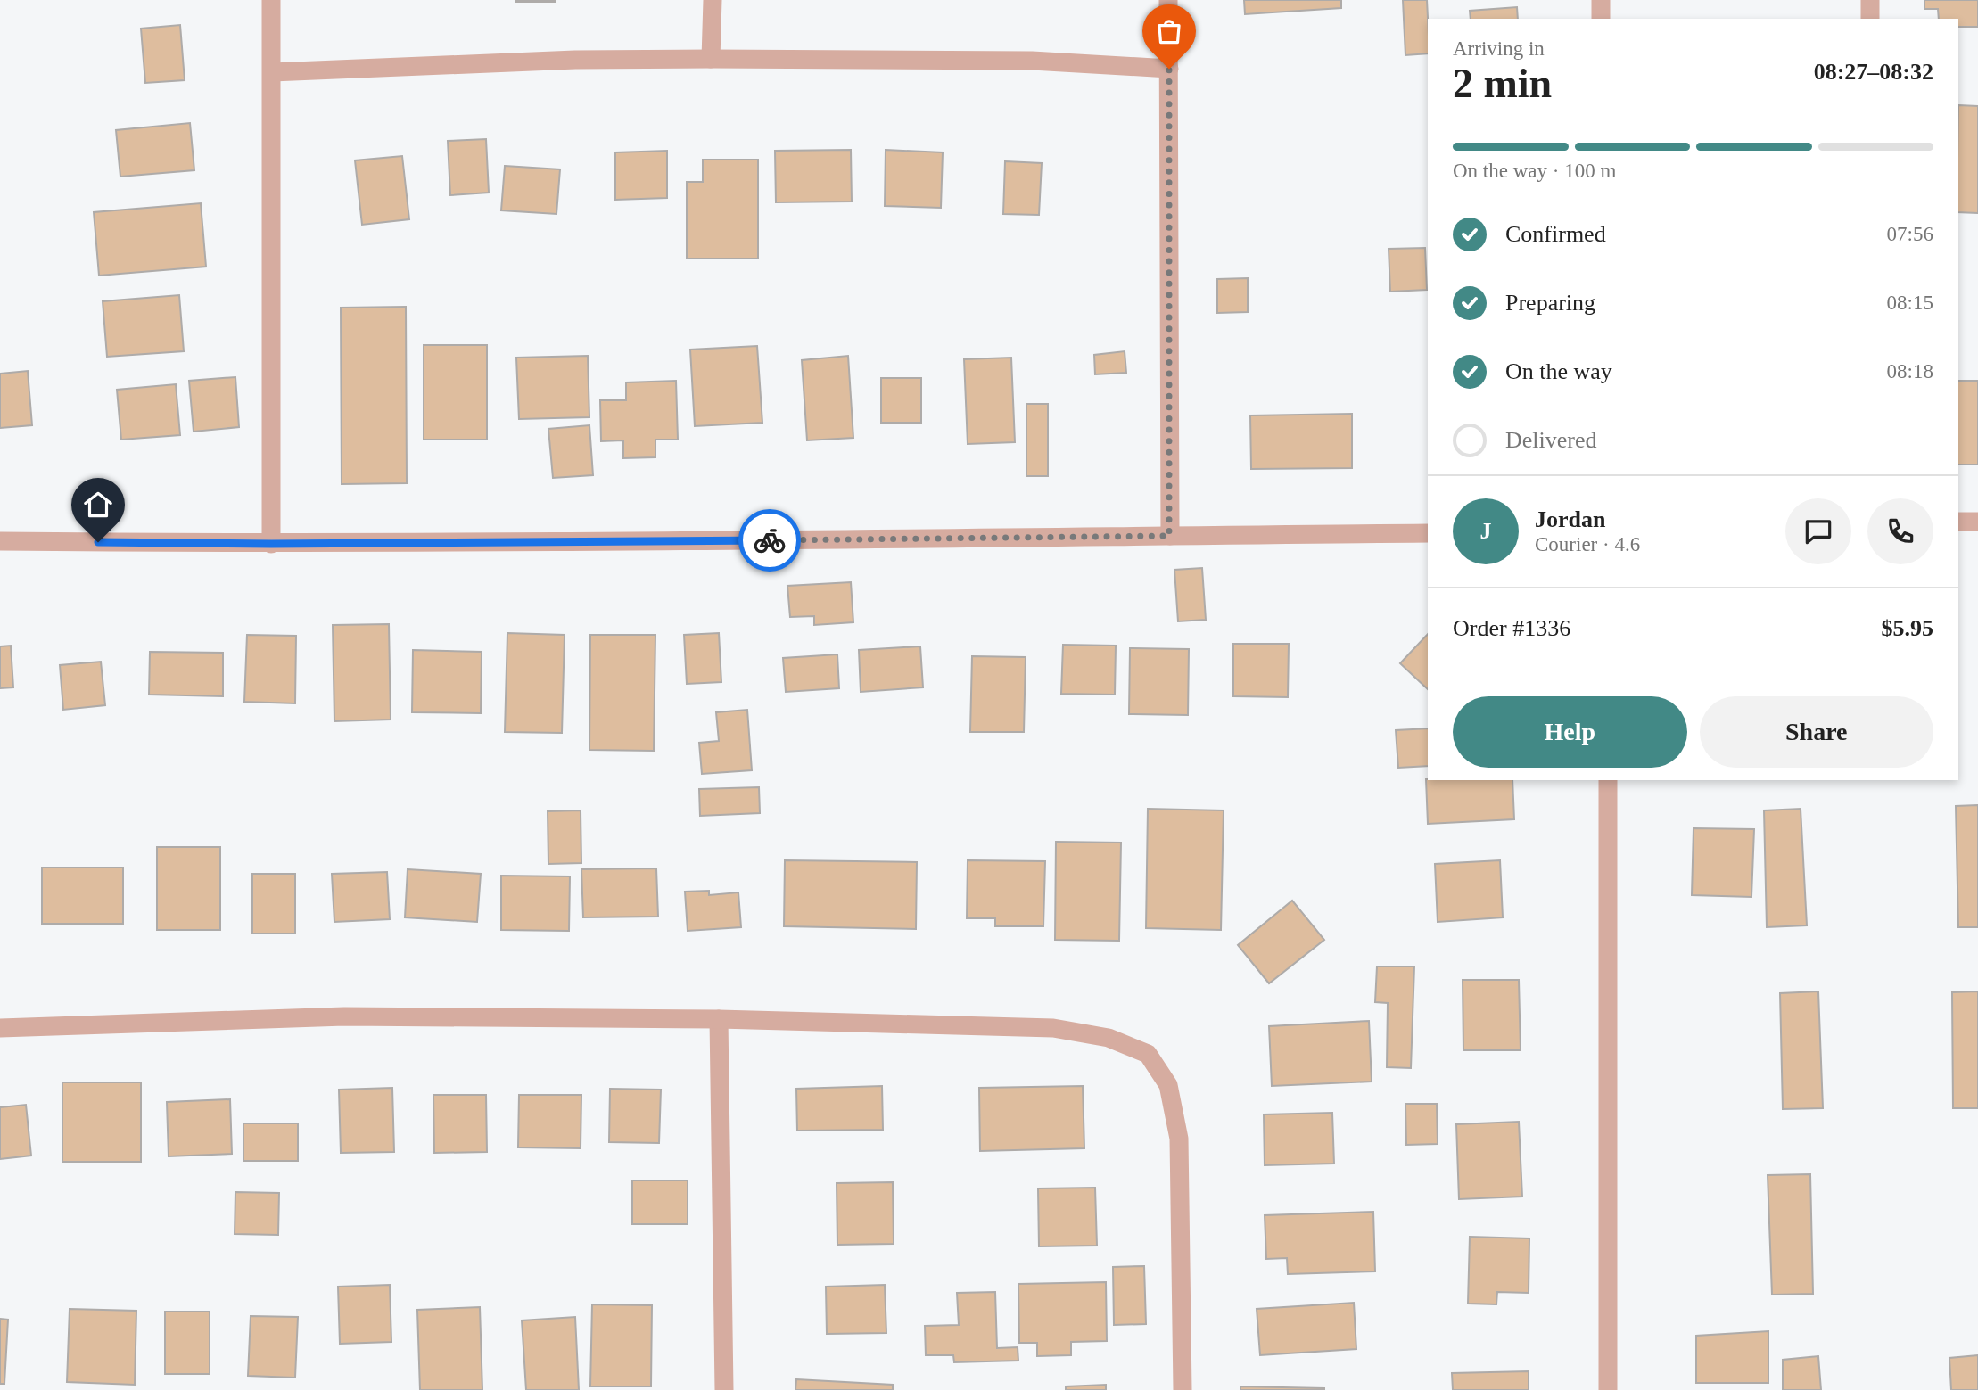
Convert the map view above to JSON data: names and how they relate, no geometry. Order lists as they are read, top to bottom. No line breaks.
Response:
{"page":{"heading":["2 min","Arriving in","08:27–08:32"],"panel":["Jordan","Courier · 4.6","Order #1336","$5.95"],"bar":"On the way · 100 m","list":[["Confirmed","07:56"],["Preparing","08:15"],["On the way","08:18"],"Delivered"],"round":"J","buttons":["Help","Share"]}}
